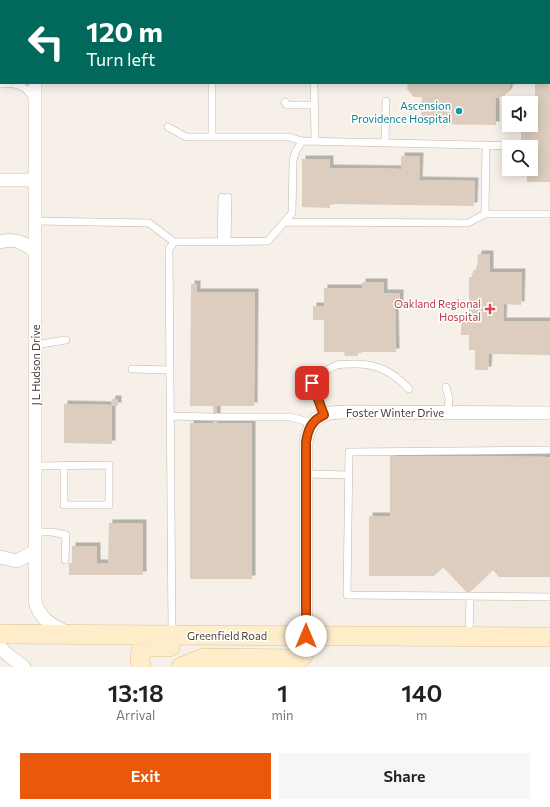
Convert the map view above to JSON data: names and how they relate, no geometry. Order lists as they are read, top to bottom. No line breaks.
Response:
{"streets":{"main road":["Greenfield Road"],"street":["J L Hudson Drive","Foster Winter Drive"]},"crossings":[["J L Hudson Drive","Greenfield Road"]],"places":{"other":["Ascension Providence Hospital"],"health":["Oakland Regional Hospital"]},"page":{"turn":["120 m","Turn left"],"eta":["13:18","Arrival","1","min","140","m"],"buttons":["Exit","Share"]}}
